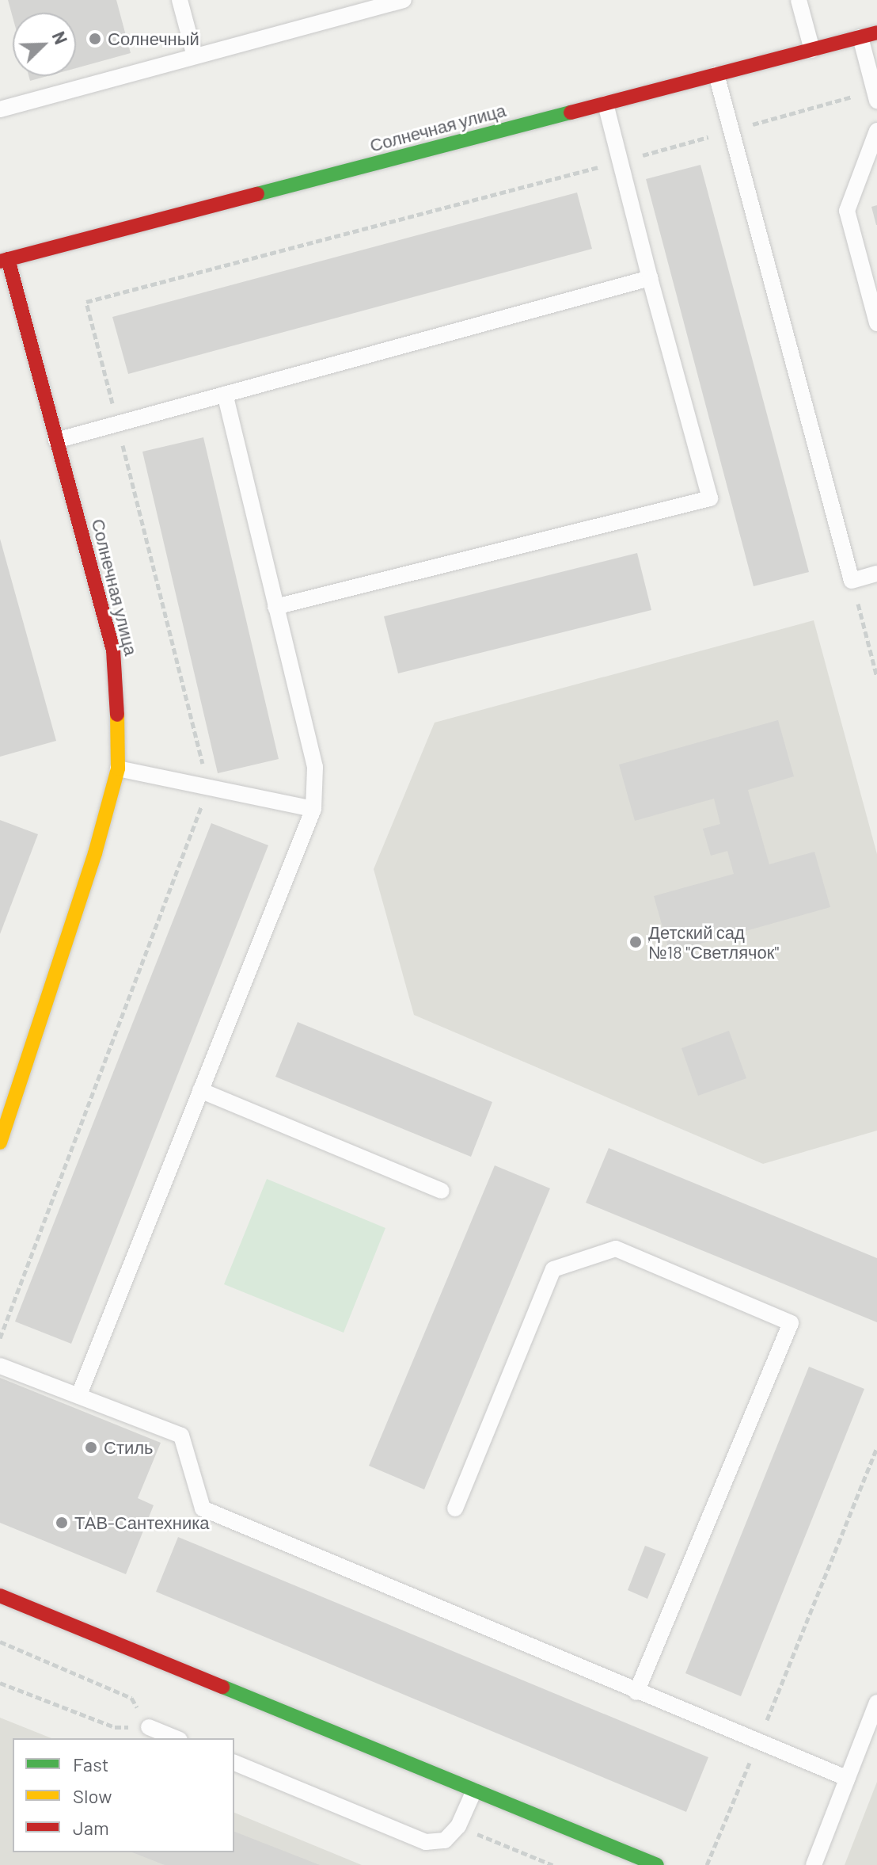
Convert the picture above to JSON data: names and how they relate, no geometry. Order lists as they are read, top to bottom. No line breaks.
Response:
{"streets":{"street":["Солнечная улица"]},"places":["Солнечный","Детский сад №18 \"Светлячок\"","Стиль","ТАВ-Сантехника"],"legend":["Fast","Slow","Jam"],"north":"top right"}
